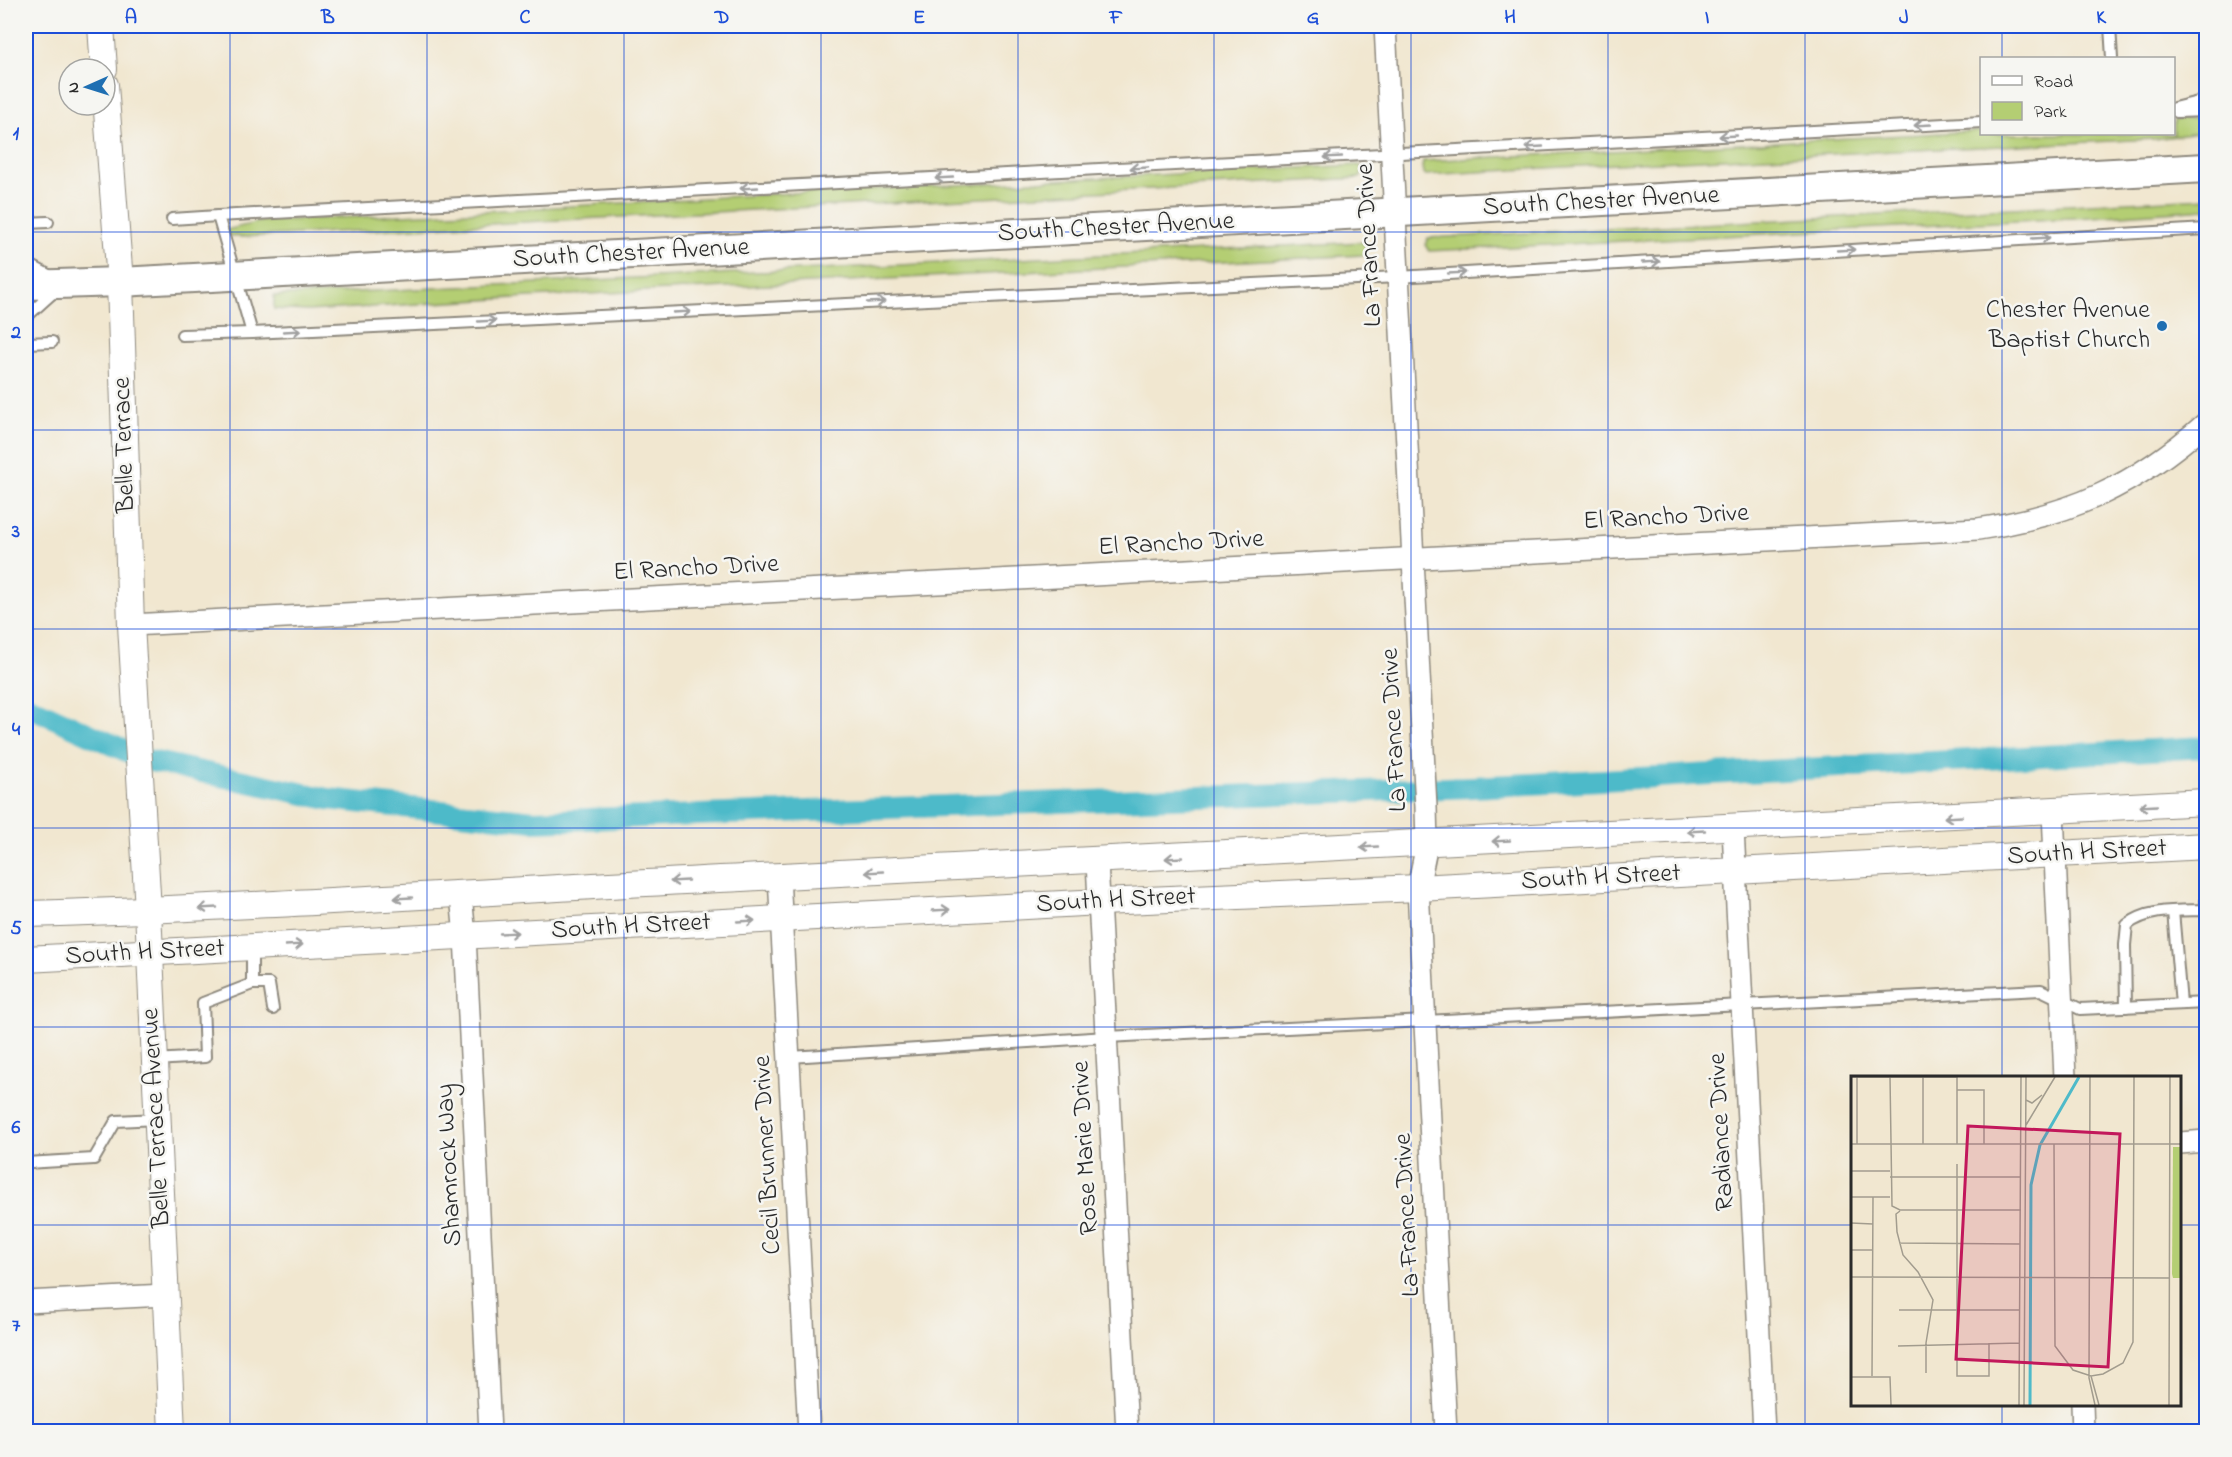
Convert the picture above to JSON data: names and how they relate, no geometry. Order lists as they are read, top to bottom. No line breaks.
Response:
{"streets":{"main road":["South Chester Avenue"],"street":["La France Drive","Belle Terrace","El Rancho Drive","South H Street","Belle Terrace Avenue","Radiance Drive","Rose Marie Drive","Cecil Brunner Drive","Shamrock Way"]},"crossings":[["South Chester Avenue","La France Drive"],["South Chester Avenue","Belle Terrace"],["La France Drive","El Rancho Drive"],["La France Drive","South H Street"],["Belle Terrace","El Rancho Drive"],["Belle Terrace","Belle Terrace Avenue"],["South H Street","Belle Terrace Avenue"],["South H Street","Radiance Drive"],["South H Street","Rose Marie Drive"],["South H Street","Cecil Brunner Drive"],["South H Street","Shamrock Way"]],"places":["Chester Avenue Baptist Church"],"legend":["Road","Park"],"north":"left","grid":{"columns":["A","B","C","D","E","F","G","H","I","J","K"],"rows":["1","2","3","4","5","6","7"]}}
